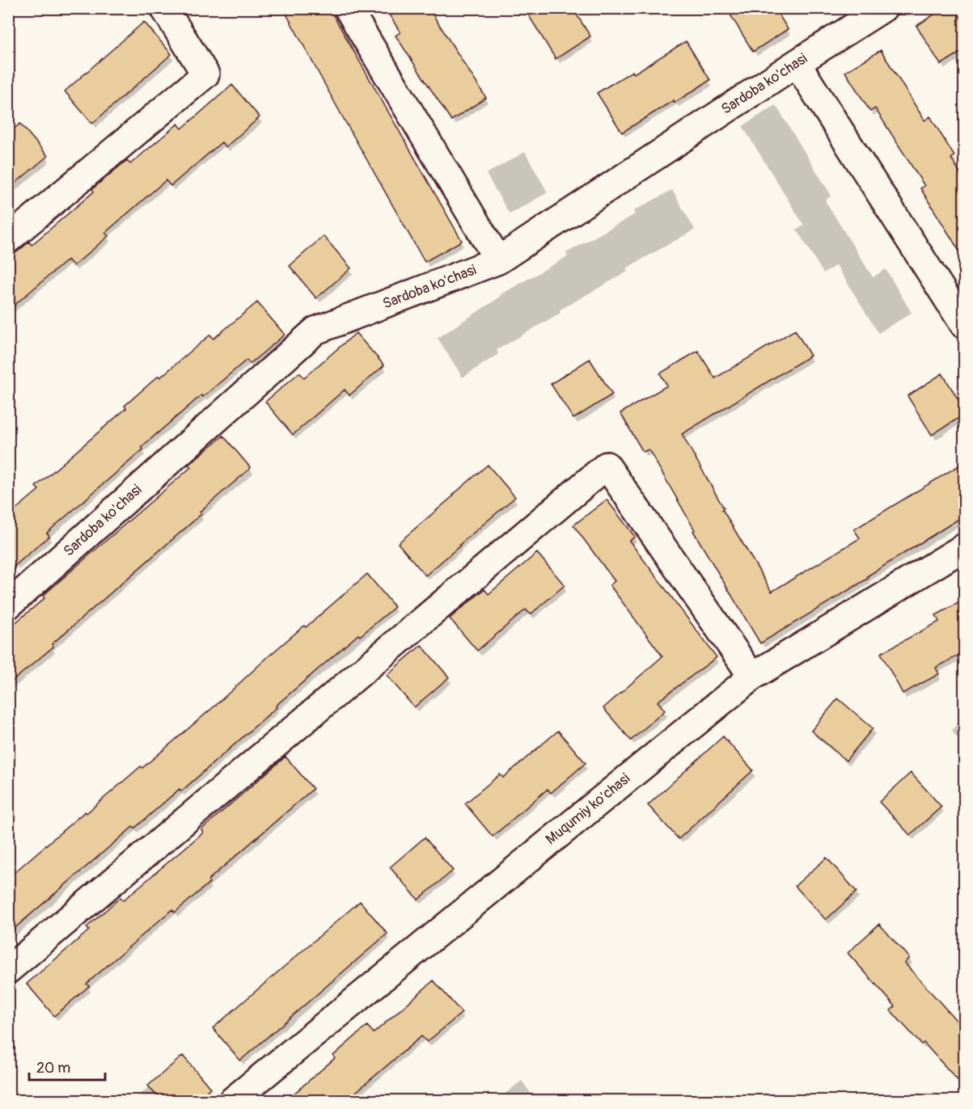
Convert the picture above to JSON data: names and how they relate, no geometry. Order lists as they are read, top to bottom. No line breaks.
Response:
{"streets":{"street":["Sardoba ko'chasi","Muqumiy ko'chasi"]},"scale_bar":"20 m"}
